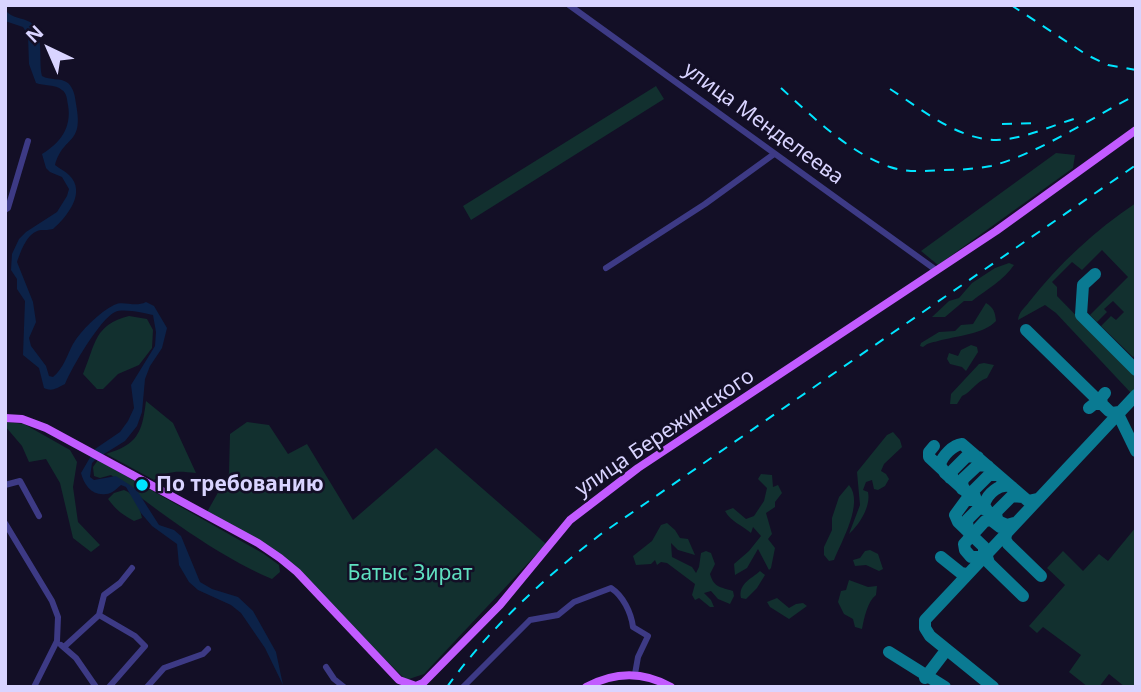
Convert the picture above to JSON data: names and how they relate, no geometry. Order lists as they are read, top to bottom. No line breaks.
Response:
{"streets":{"main road":["улица Бережинского"],"street":["улица Менделеева"]},"crossings":[["улица Менделеева","улица Бережинского"]],"parks":["Батыс Зират"],"places":["По требованию"],"north":"top left"}
